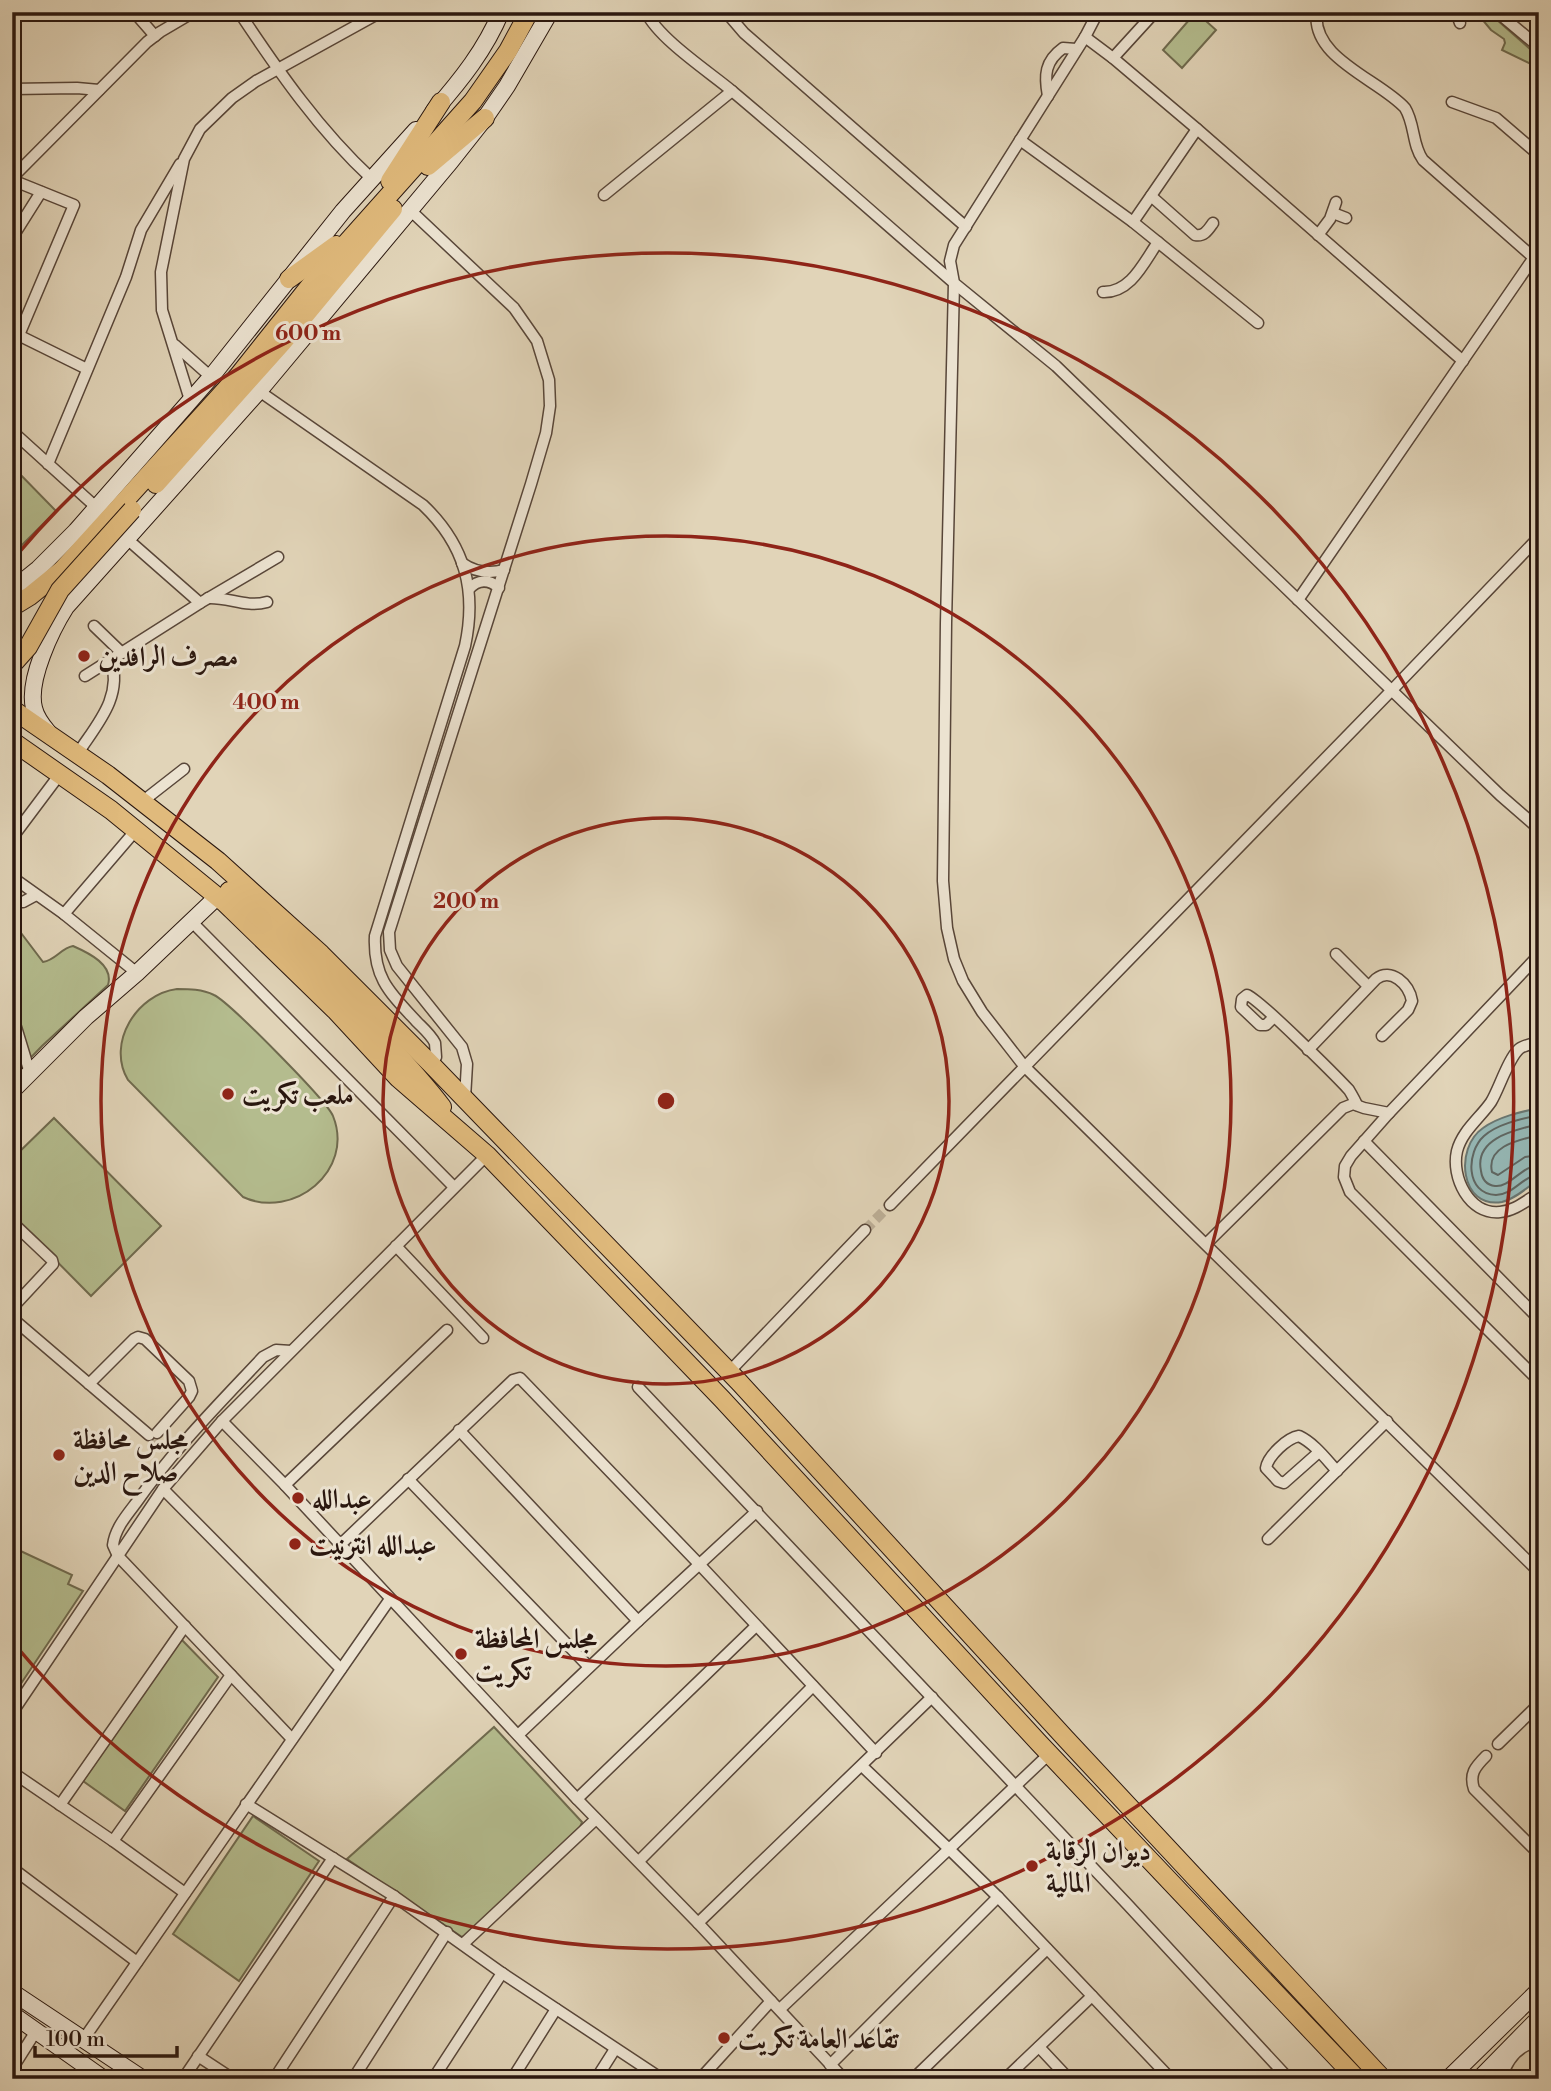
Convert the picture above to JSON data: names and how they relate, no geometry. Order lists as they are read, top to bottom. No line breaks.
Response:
{"places":["مصرف الرافدين","ملعب تكريت","مجلس محافظة صلاح الدين","عبدالله","عبدالله انترنيت","مجلس المحافظة تكريت","ديوان الرقابة المالية","تقاعد العامة تكريت"],"scale_bar":"100 m","rings":["600 m","400 m","200 m"]}
